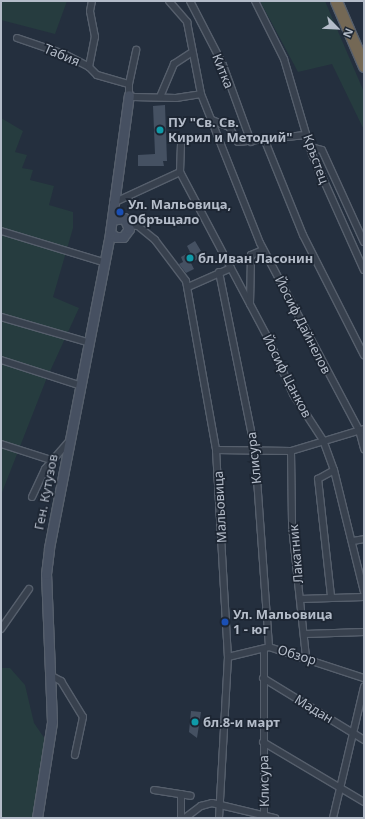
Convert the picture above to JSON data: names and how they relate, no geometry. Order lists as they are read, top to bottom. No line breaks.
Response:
{"streets":{"street":["Табия","Китка","Кръстец","Йосиф Дайнелов","Йосиф Цанков","Клисура","Ген. Кутузов","Мальовица","Лакатник","Обзор","Мадан"]},"crossings":[["Клисура","Обзор"],["Клисура","Мадан"],["Ген. Кутузов","Мальовица"],["Мальовица","Обзор"],["Лакатник","Обзор"]],"places":["ПУ \"Св. Св. Кирил и Методий\"","Ул. Мальовица, Обръщало","бл.Иван Ласонин","Ул. Мальовица 1 - юг","бл.8-и март"],"north":"bottom right"}
